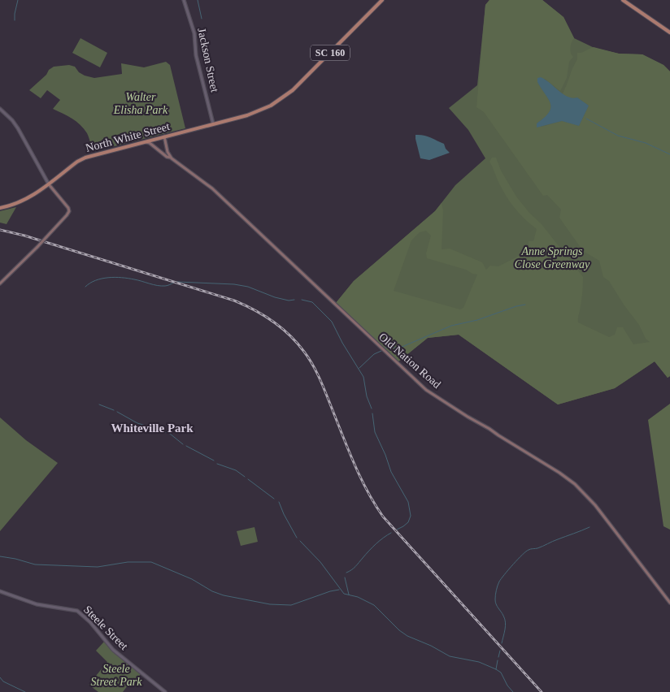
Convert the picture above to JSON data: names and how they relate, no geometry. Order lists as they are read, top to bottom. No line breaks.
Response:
{"streets":{"main road":["SC 160","North White Street","Old Nation Road"],"street":["Jackson Street","Steele Street"]},"crossings":[["SC 160","North White Street"],["Jackson Street","North White Street"],["North White Street","Old Nation Road"]],"districts":["Whiteville Park"],"parks":["Walter Elisha Park","Anne Springs Close Greenway","Steele Street Park"]}
